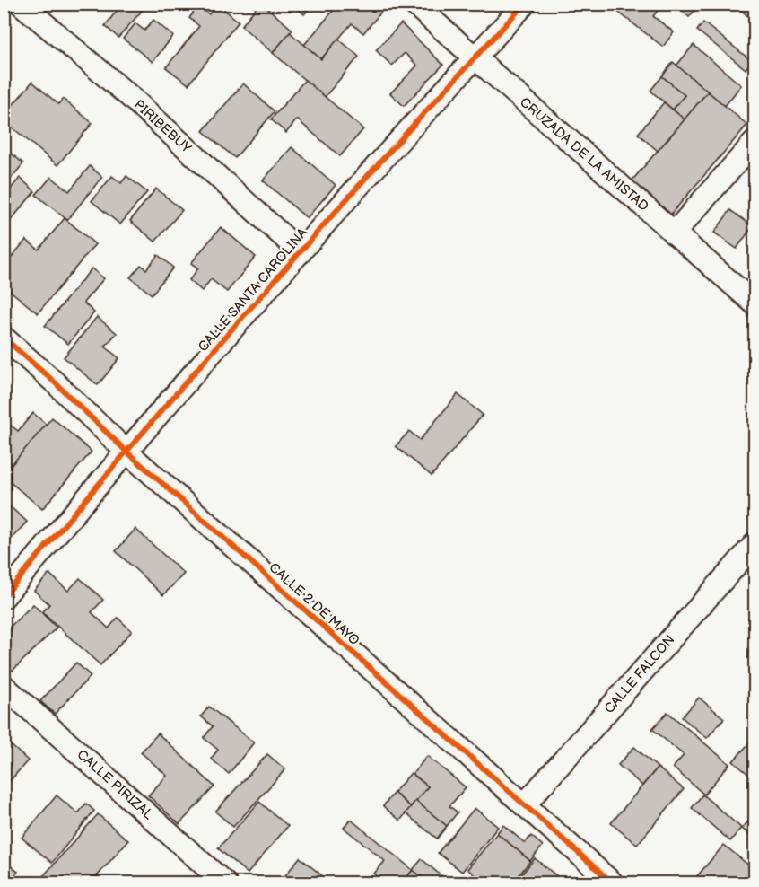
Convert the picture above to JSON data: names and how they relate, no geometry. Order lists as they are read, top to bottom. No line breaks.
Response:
{"streets":{"street":["PIRIBEBUY","CRUZADA DE LA AMISTAD","CALLE SANTA CAROLINA","CALLE 2 DE MAYO","CALLE FALCON","CALLE PIRIZAL"]},"crossings":[["PIRIBEBUY","CALLE SANTA CAROLINA"],["CRUZADA DE LA AMISTAD","CALLE SANTA CAROLINA"],["CALLE SANTA CAROLINA","CALLE 2 DE MAYO"],["CALLE 2 DE MAYO","CALLE FALCON"]]}
